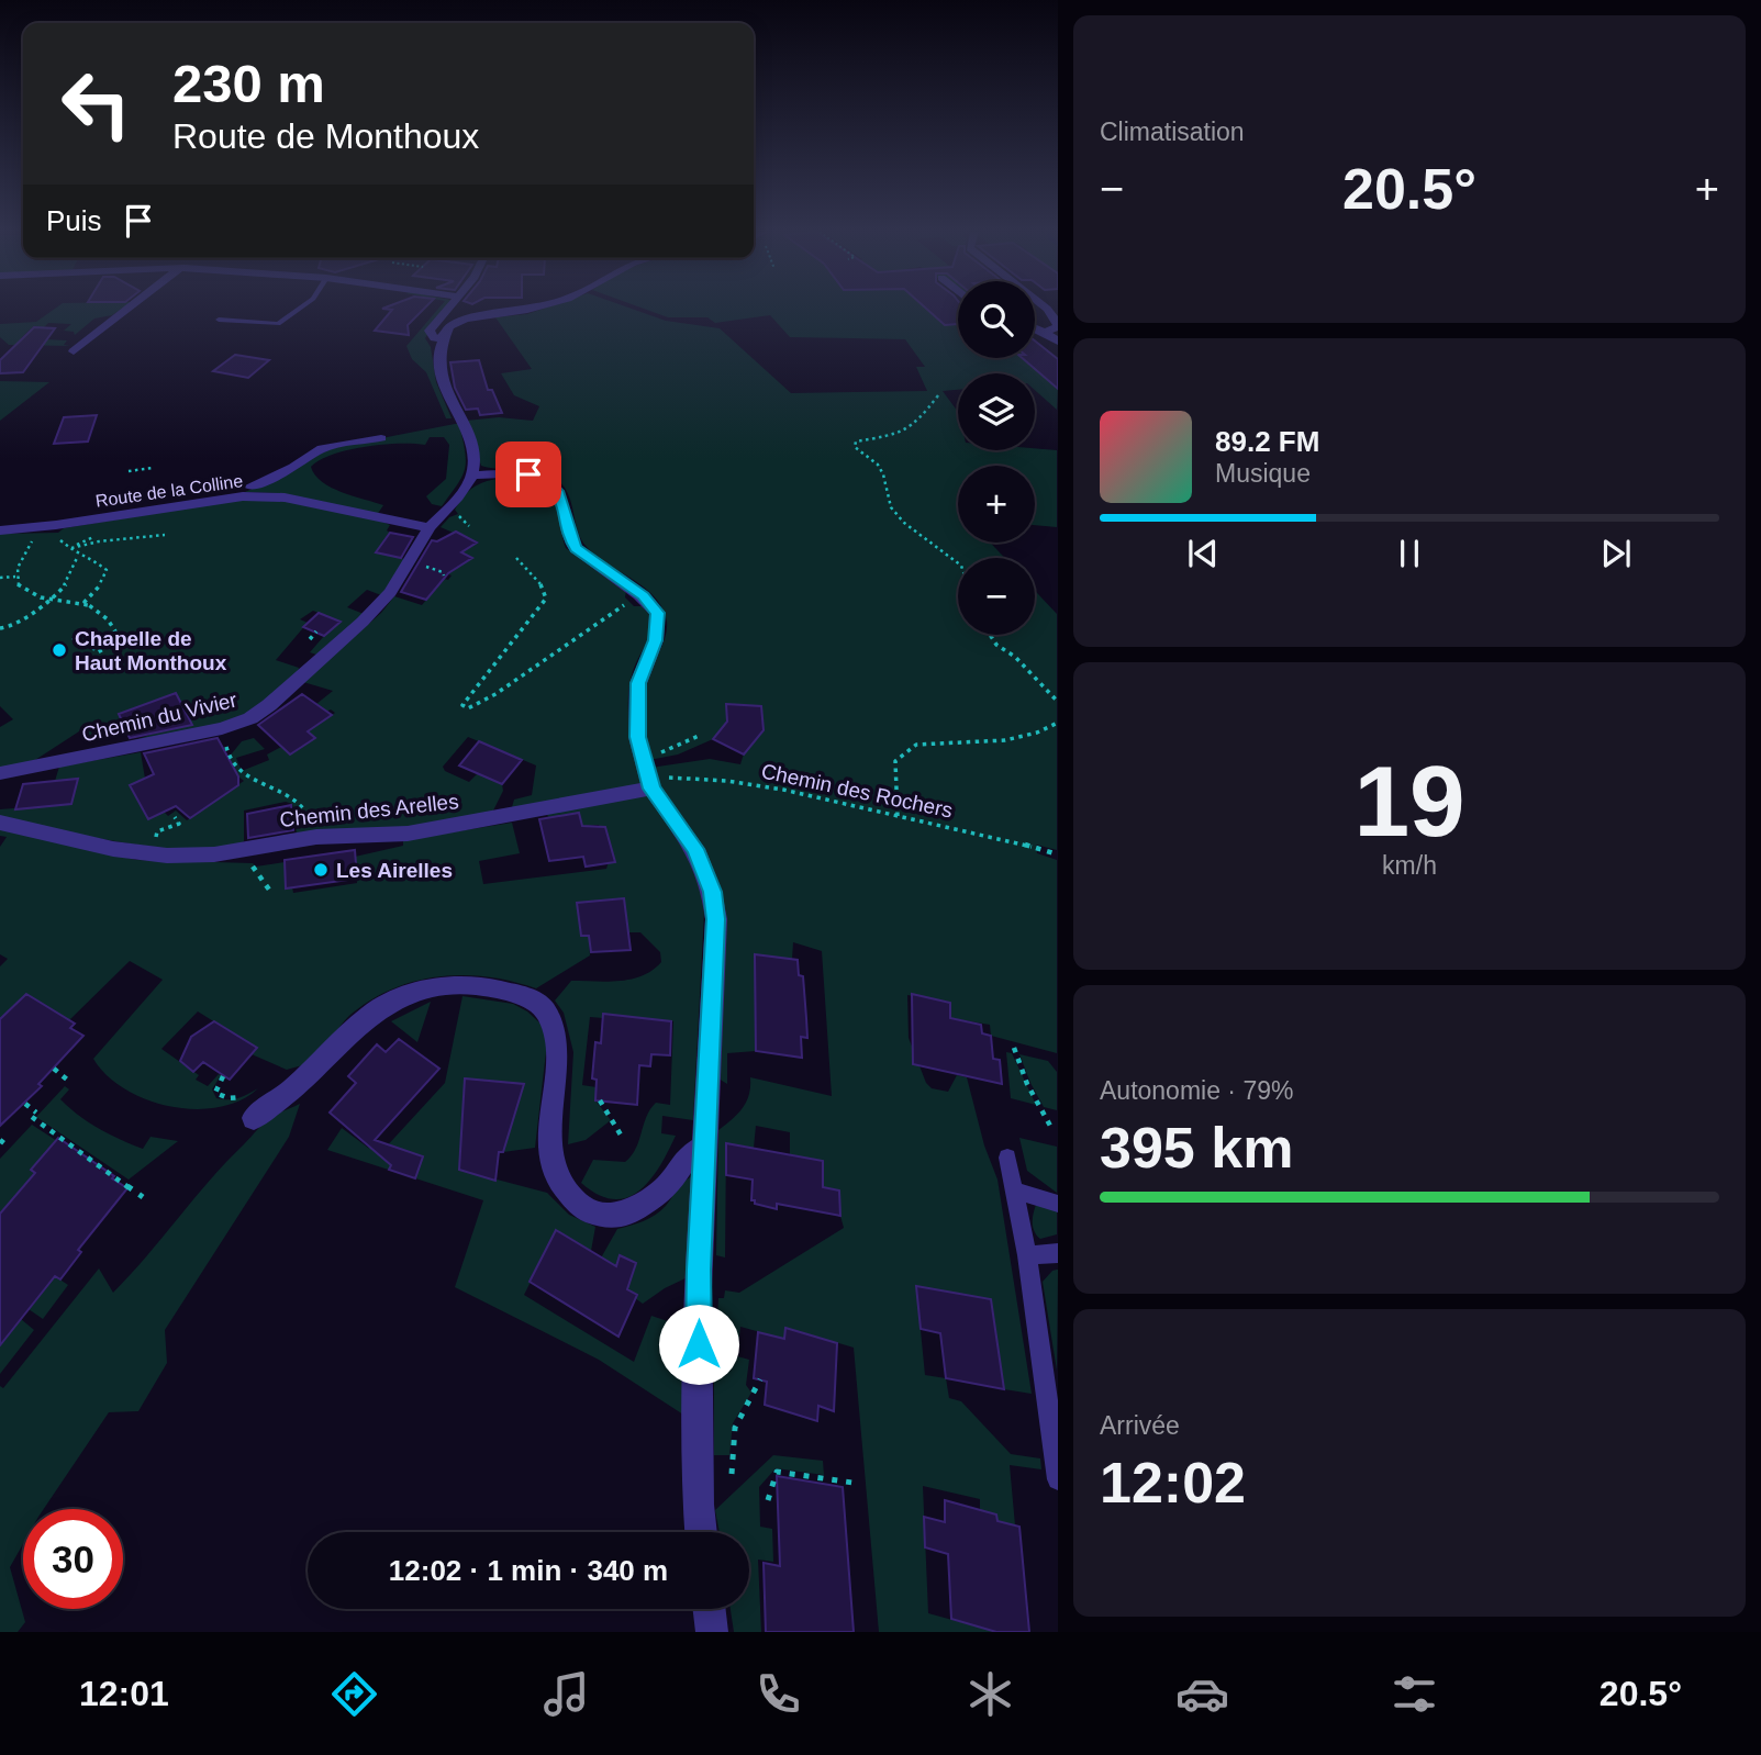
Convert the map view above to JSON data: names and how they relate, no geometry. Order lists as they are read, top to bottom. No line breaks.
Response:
{"streets":{"street":["Route de la Colline","Chemin du Vivier","Chemin des Arelles"],"path":["Chemin des Rochers"]},"crossings":[["Route de la Colline","Chemin du Vivier"],["Chemin des Rochers","Chemin des Arelles"]],"places":["Chapelle de Haut Monthoux","Les Airelles"],"page":{"tile":["Climatisation",["19","km/h"],["Autonomie · 79%","395 km"],["Arrivée","12:02"]],"turn":["230 m","Route de Monthoux"],"heat":["−","20.5°","+"],"then":"Puis","map_buttons":["+","−"],"song":["89.2 FM","Musique"],"limit":"30","trip":"12:02 · 1 min · 340 m","tabs":["12:01","20.5°"]}}
